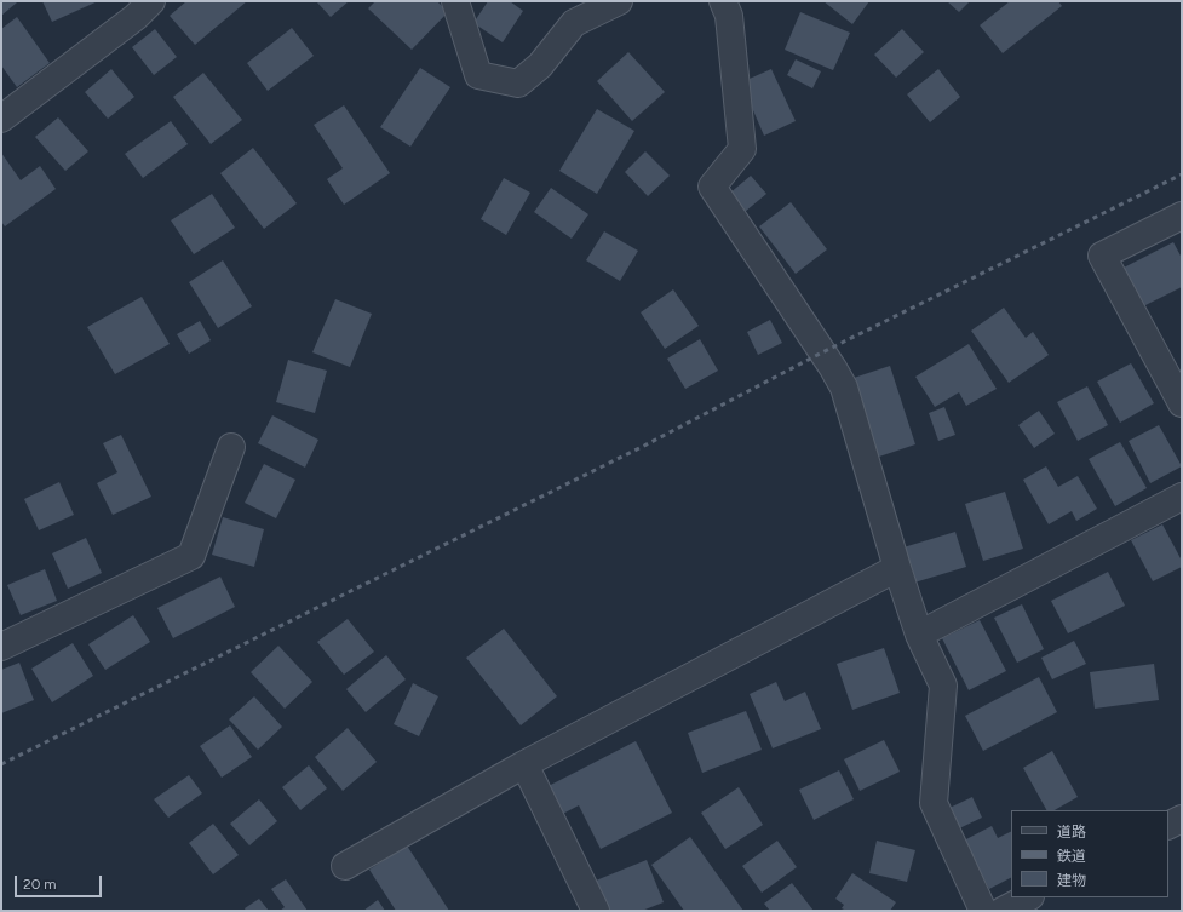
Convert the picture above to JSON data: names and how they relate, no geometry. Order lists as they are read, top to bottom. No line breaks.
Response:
{"legend":["道路","鉄道","建物"],"scale_bar":"20 m"}
